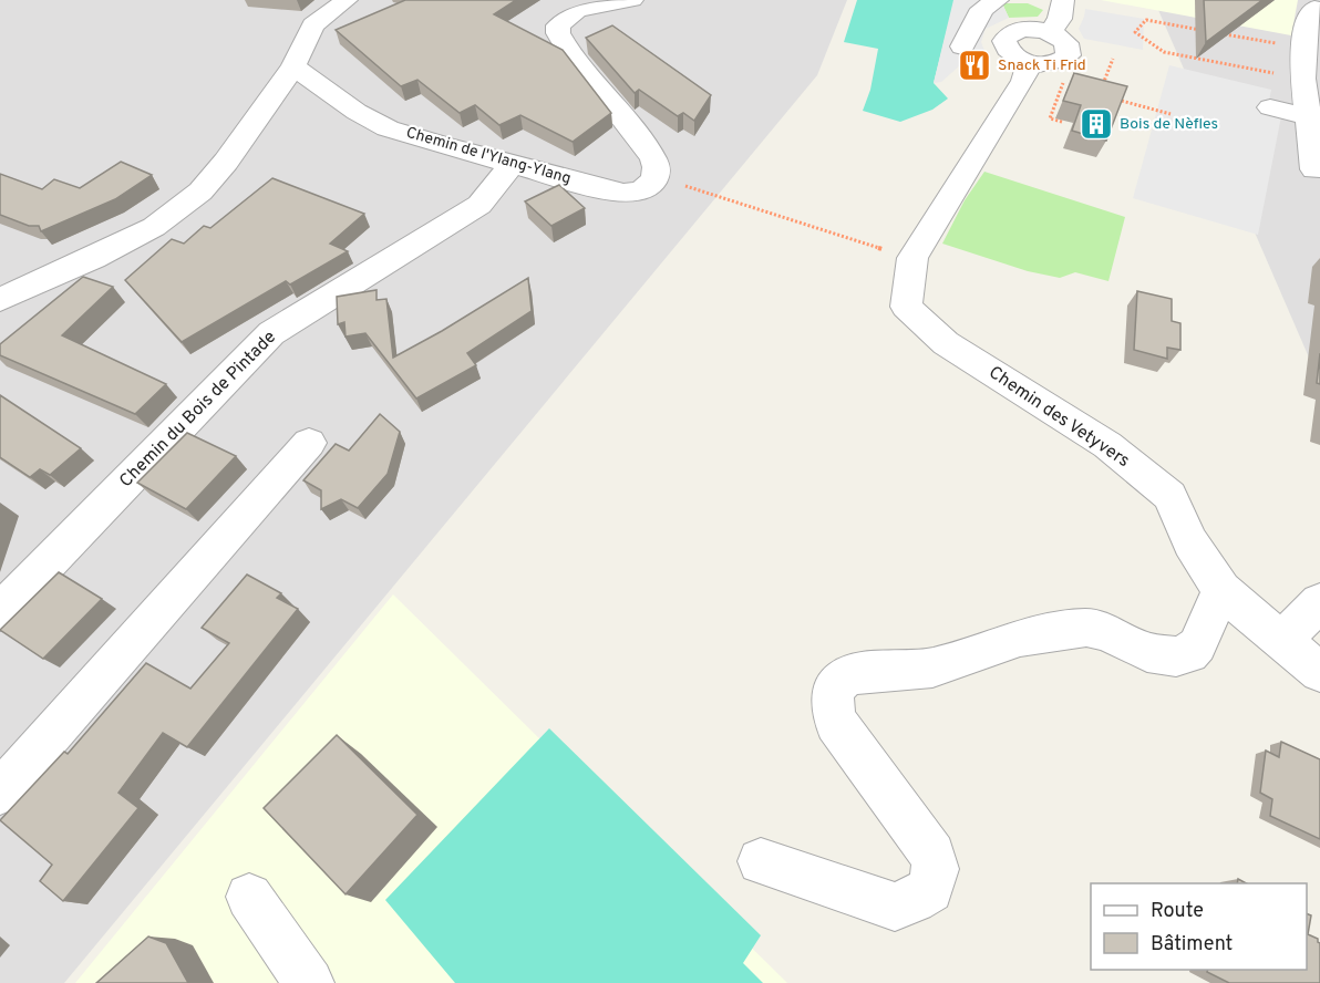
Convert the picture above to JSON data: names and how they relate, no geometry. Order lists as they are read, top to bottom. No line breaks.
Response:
{"streets":{"street":["Chemin de l'Ylang-Ylang","Chemin du Bois de Pintade","Chemin des Vetyvers"]},"crossings":[["Chemin de l'Ylang-Ylang","Chemin du Bois de Pintade"]],"places":{"restaurant":["Snack Ti Frid"],"building":["Bois de Nèfles"]},"legend":["Route","Bâtiment"]}
